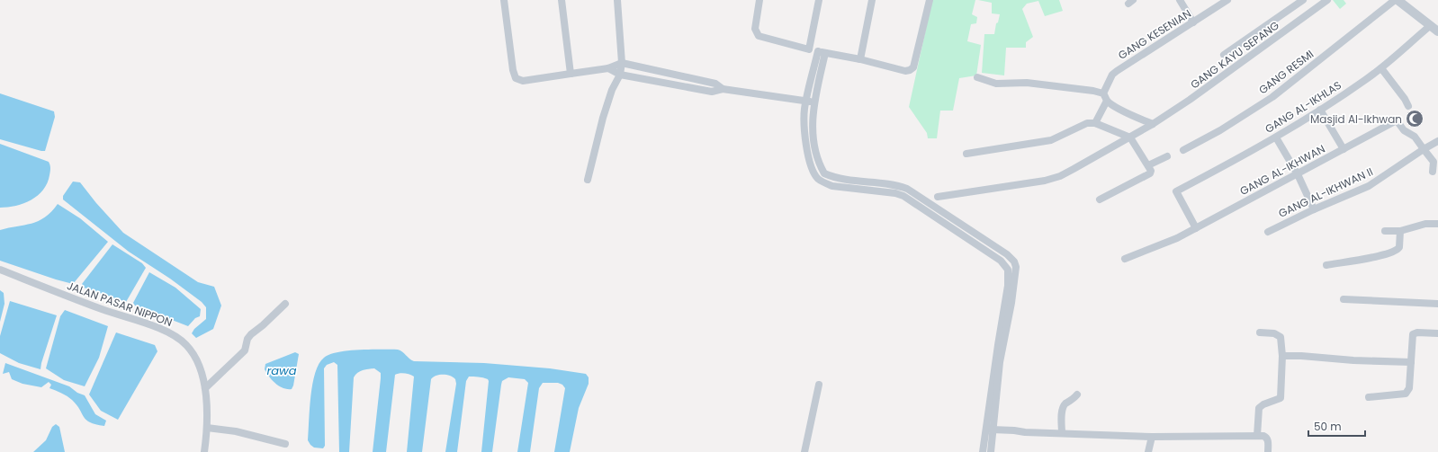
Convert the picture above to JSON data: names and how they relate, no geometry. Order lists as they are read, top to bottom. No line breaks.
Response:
{"streets":{"street":["GANG KESENIAN","GANG KAYU SEPANG","GANG RESMI","GANG AL-IKHLAS","GANG AL-IKHWAN","GANG AL-IKHWAN II","JALAN PASAR NIPPON"]},"crossings":[["GANG AL-IKHLAS","GANG AL-IKHWAN"],["GANG AL-IKHWAN","GANG AL-IKHWAN II"]],"water":["rawa"],"places":{"mosque":["Masjid Al-Ikhwan"]},"scale_bar":"50 m"}
